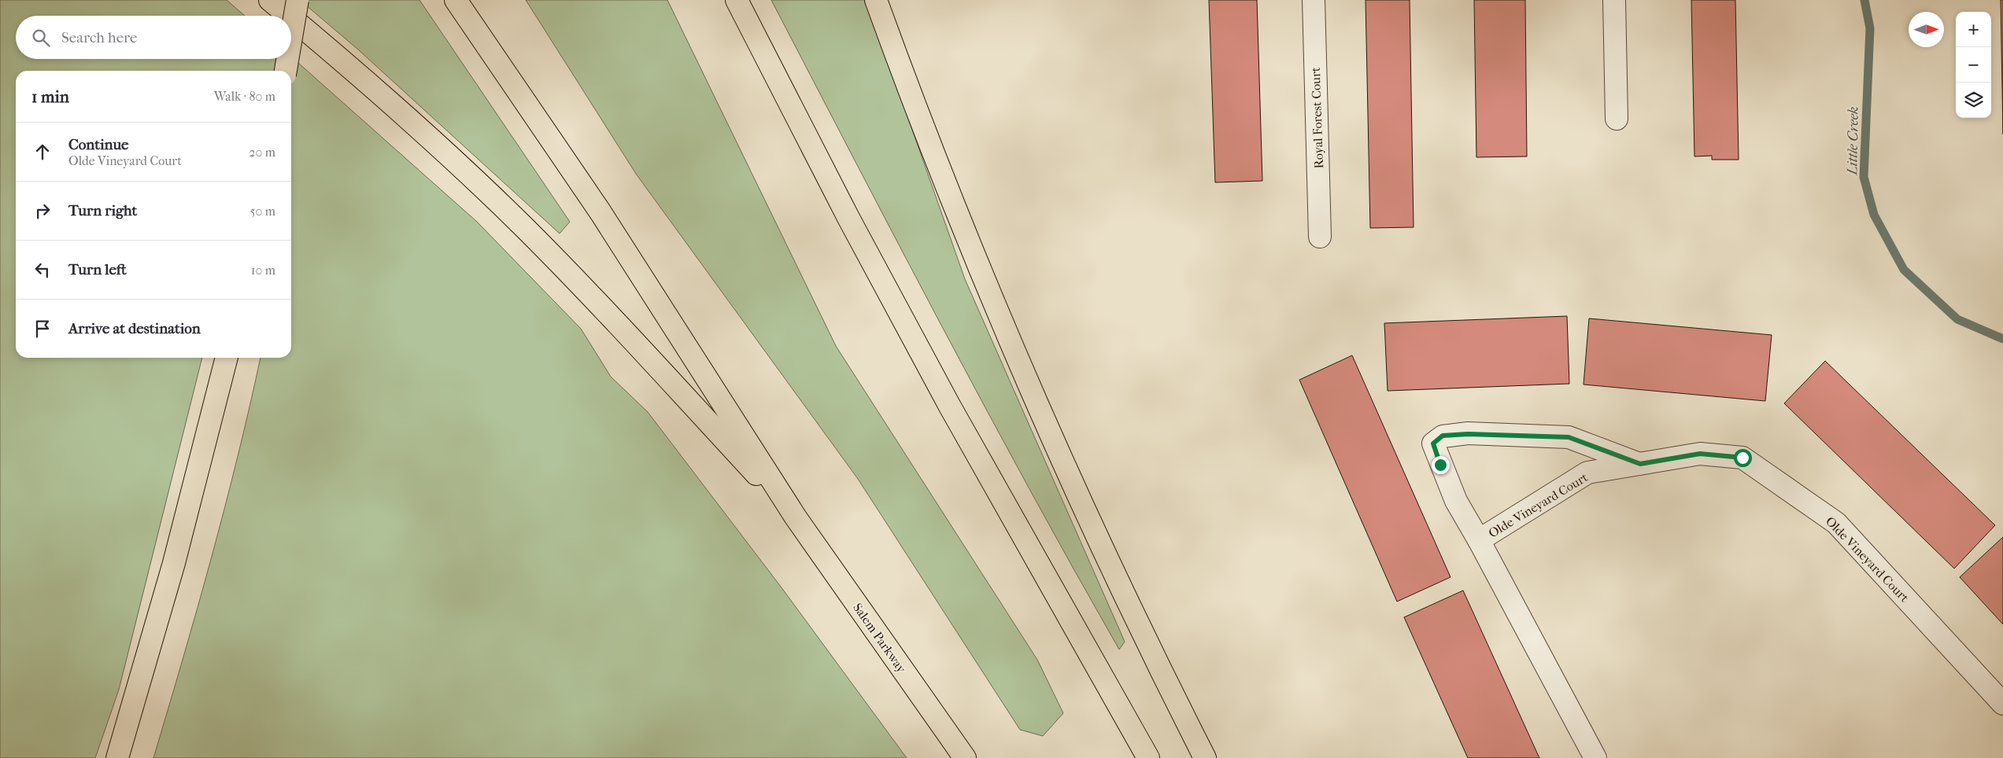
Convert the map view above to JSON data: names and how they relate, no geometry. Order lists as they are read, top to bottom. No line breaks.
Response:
{"streets":{"highway":["Salem Parkway"],"street":["Royal Forest Court","Olde Vineyard Court"]},"water":["Little Creek"],"north":"right","page":{"map_buttons":["+","−"],"search":"Search here","heading":["1 min","Walk · 80 m"],"list":[["Continue","Olde Vineyard Court","20 m"],["Turn right","50 m"],["Turn left","10 m"],"Arrive at destination"]}}
